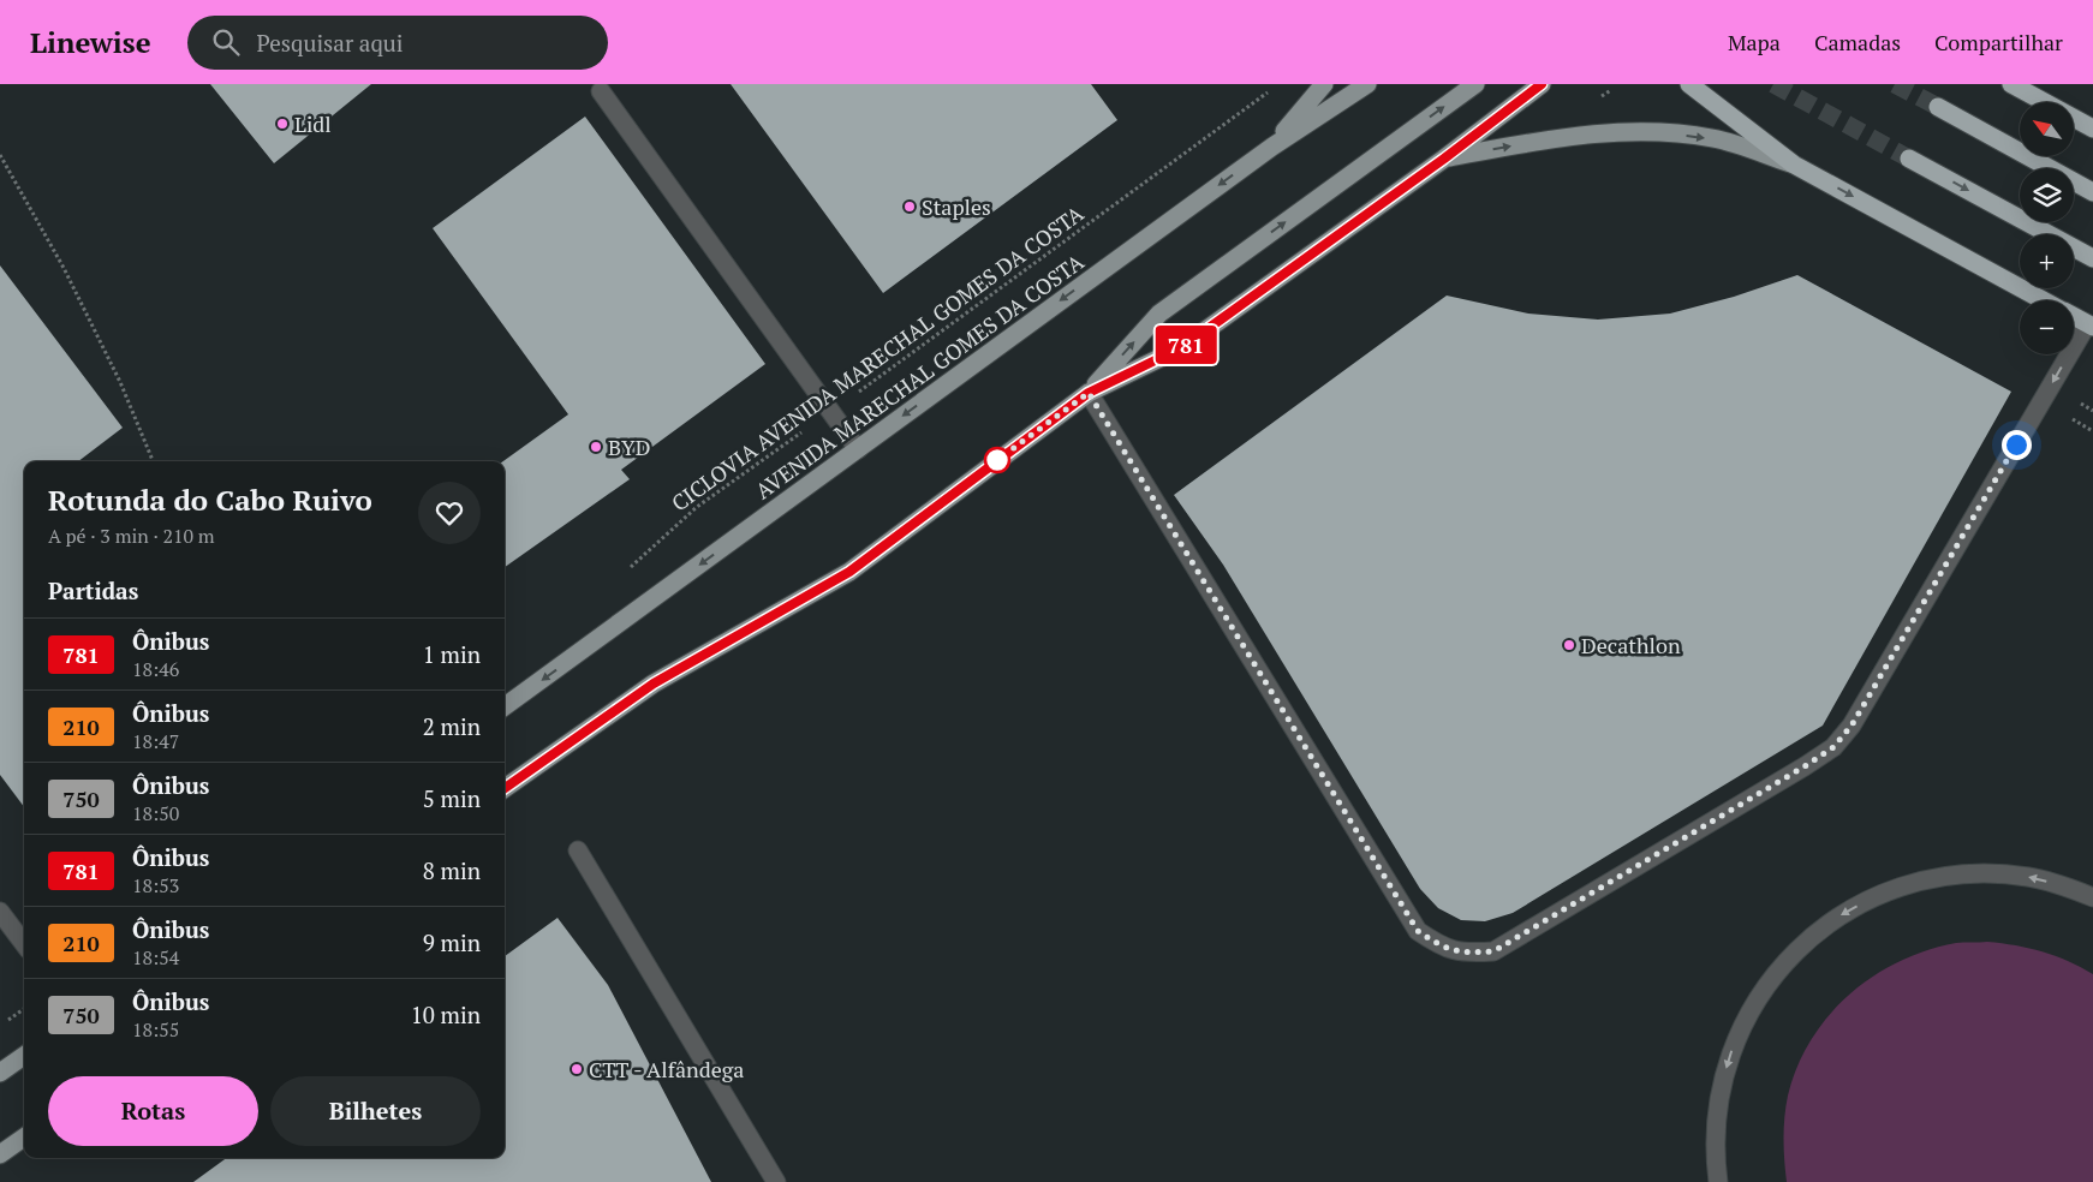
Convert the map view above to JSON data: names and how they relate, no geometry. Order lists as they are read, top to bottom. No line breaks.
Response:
{"streets":{"main road":["AVENIDA MARECHAL GOMES DA COSTA"],"path":["CICLOVIA AVENIDA MARECHAL GOMES DA COSTA"]},"places":["Lidl","Staples","BYD","Decathlon","CTT - Alfândega"],"lines":["bus line 781"],"north":"top left","page":{"header":"Linewise","search":"Pesquisar aqui","nav":["Mapa","Camadas","Compartilhar"],"on_map":"781","map_buttons":["+","−"],"heading":[["Rotunda do Cabo Ruivo","A pé · 3 min · 210 m"],"Partidas"],"list":[{"mark":"781","name":"Ônibus","note":"18:46","value":"1 min"},{"mark":"210","name":"Ônibus","note":"18:47","value":"2 min"},{"mark":"750","name":"Ônibus","note":"18:50","value":"5 min"},{"mark":"781","name":"Ônibus","note":"18:53","value":"8 min"},{"mark":"210","name":"Ônibus","note":"18:54","value":"9 min"},{"mark":"750","name":"Ônibus","note":"18:55","value":"10 min"}],"buttons":["Rotas","Bilhetes"]}}
